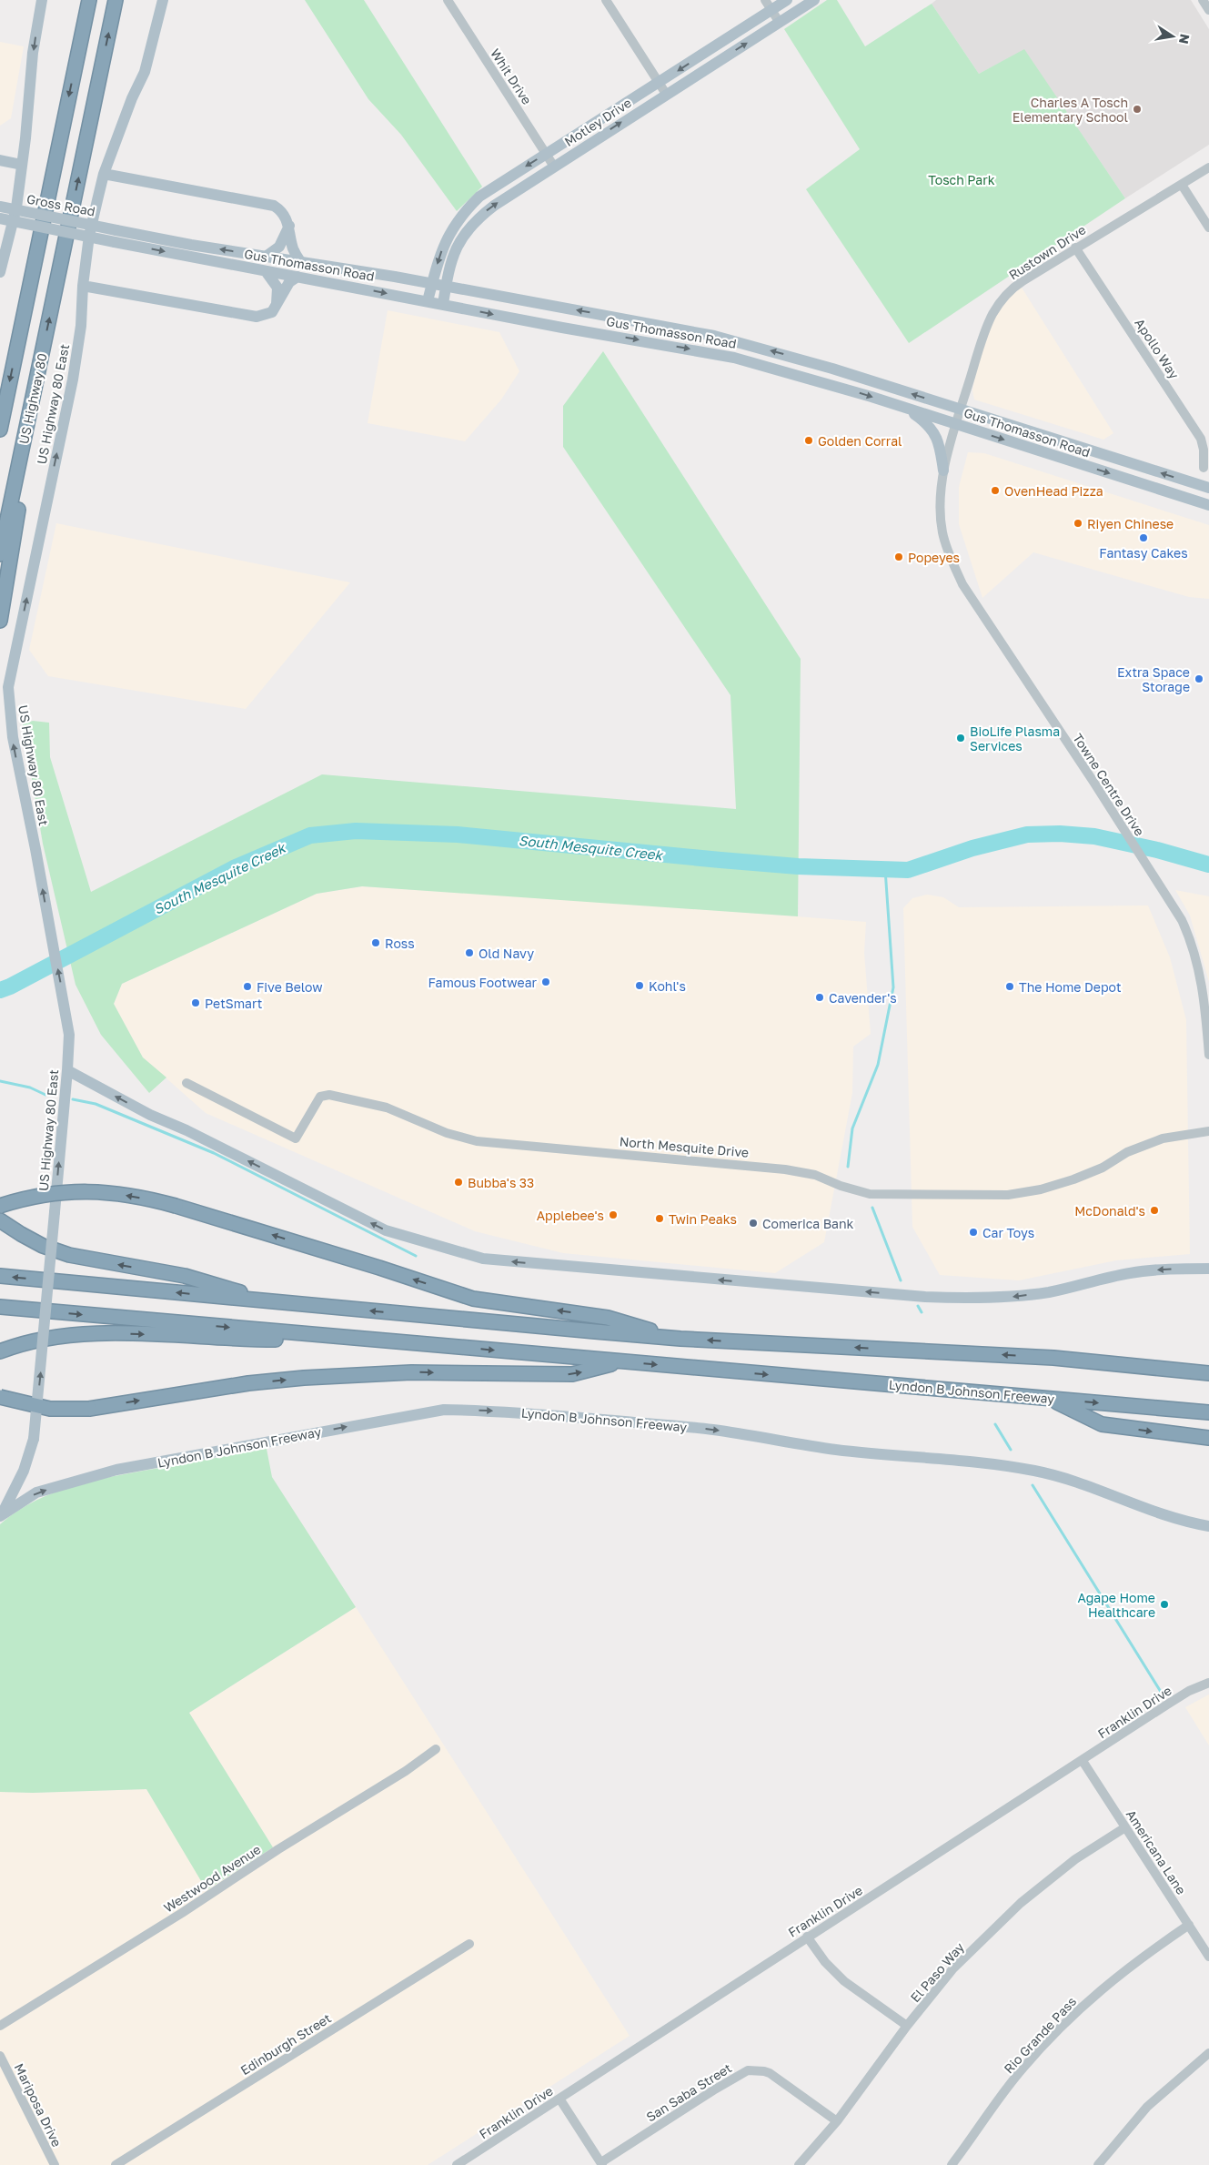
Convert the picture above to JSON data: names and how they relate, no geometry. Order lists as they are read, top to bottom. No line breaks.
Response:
{"streets":{"highway":["US Highway 80","Lyndon B Johnson Freeway"],"main road":["Motley Drive","Gross Road","Gus Thomasson Road","US Highway 80 East"],"street":["Whit Drive","Rustown Drive","Apollo Way","Towne Centre Drive","North Mesquite Drive","Franklin Drive","Americana Lane","Westwood Avenue","El Paso Way","Rio Grande Pass","Edinburgh Street","San Saba Street","Mariposa Drive"]},"crossings":[["Whit Drive","Motley Drive"],["Motley Drive","Gus Thomasson Road"],["Gross Road","Gus Thomasson Road"],["Rustown Drive","Gus Thomasson Road"],["Rustown Drive","Apollo Way"],["Rustown Drive","Towne Centre Drive"],["Gus Thomasson Road","Towne Centre Drive"],["US Highway 80 East","Lyndon B Johnson Freeway"],["Franklin Drive","Americana Lane"],["Americana Lane","El Paso Way"],["Americana Lane","Rio Grande Pass"],["El Paso Way","San Saba Street"]],"one_way":["US Highway 80 East"],"water":["South Mesquite Creek"],"parks":["Tosch Park"],"places":["Charles A Tosch Elementary School","Golden Corral","OvenHead Pizza","Riyen Chinese","Fantasy Cakes","Popeyes","Extra Space Storage","BioLife Plasma Services","Ross","Old Navy","Famous Footwear","Kohl's","Five Below","The Home Depot","Cavender's","PetSmart","Bubba's 33","McDonald's","Applebee's","Twin Peaks","Comerica Bank","Car Toys","Agape Home Healthcare"],"north":"right"}
